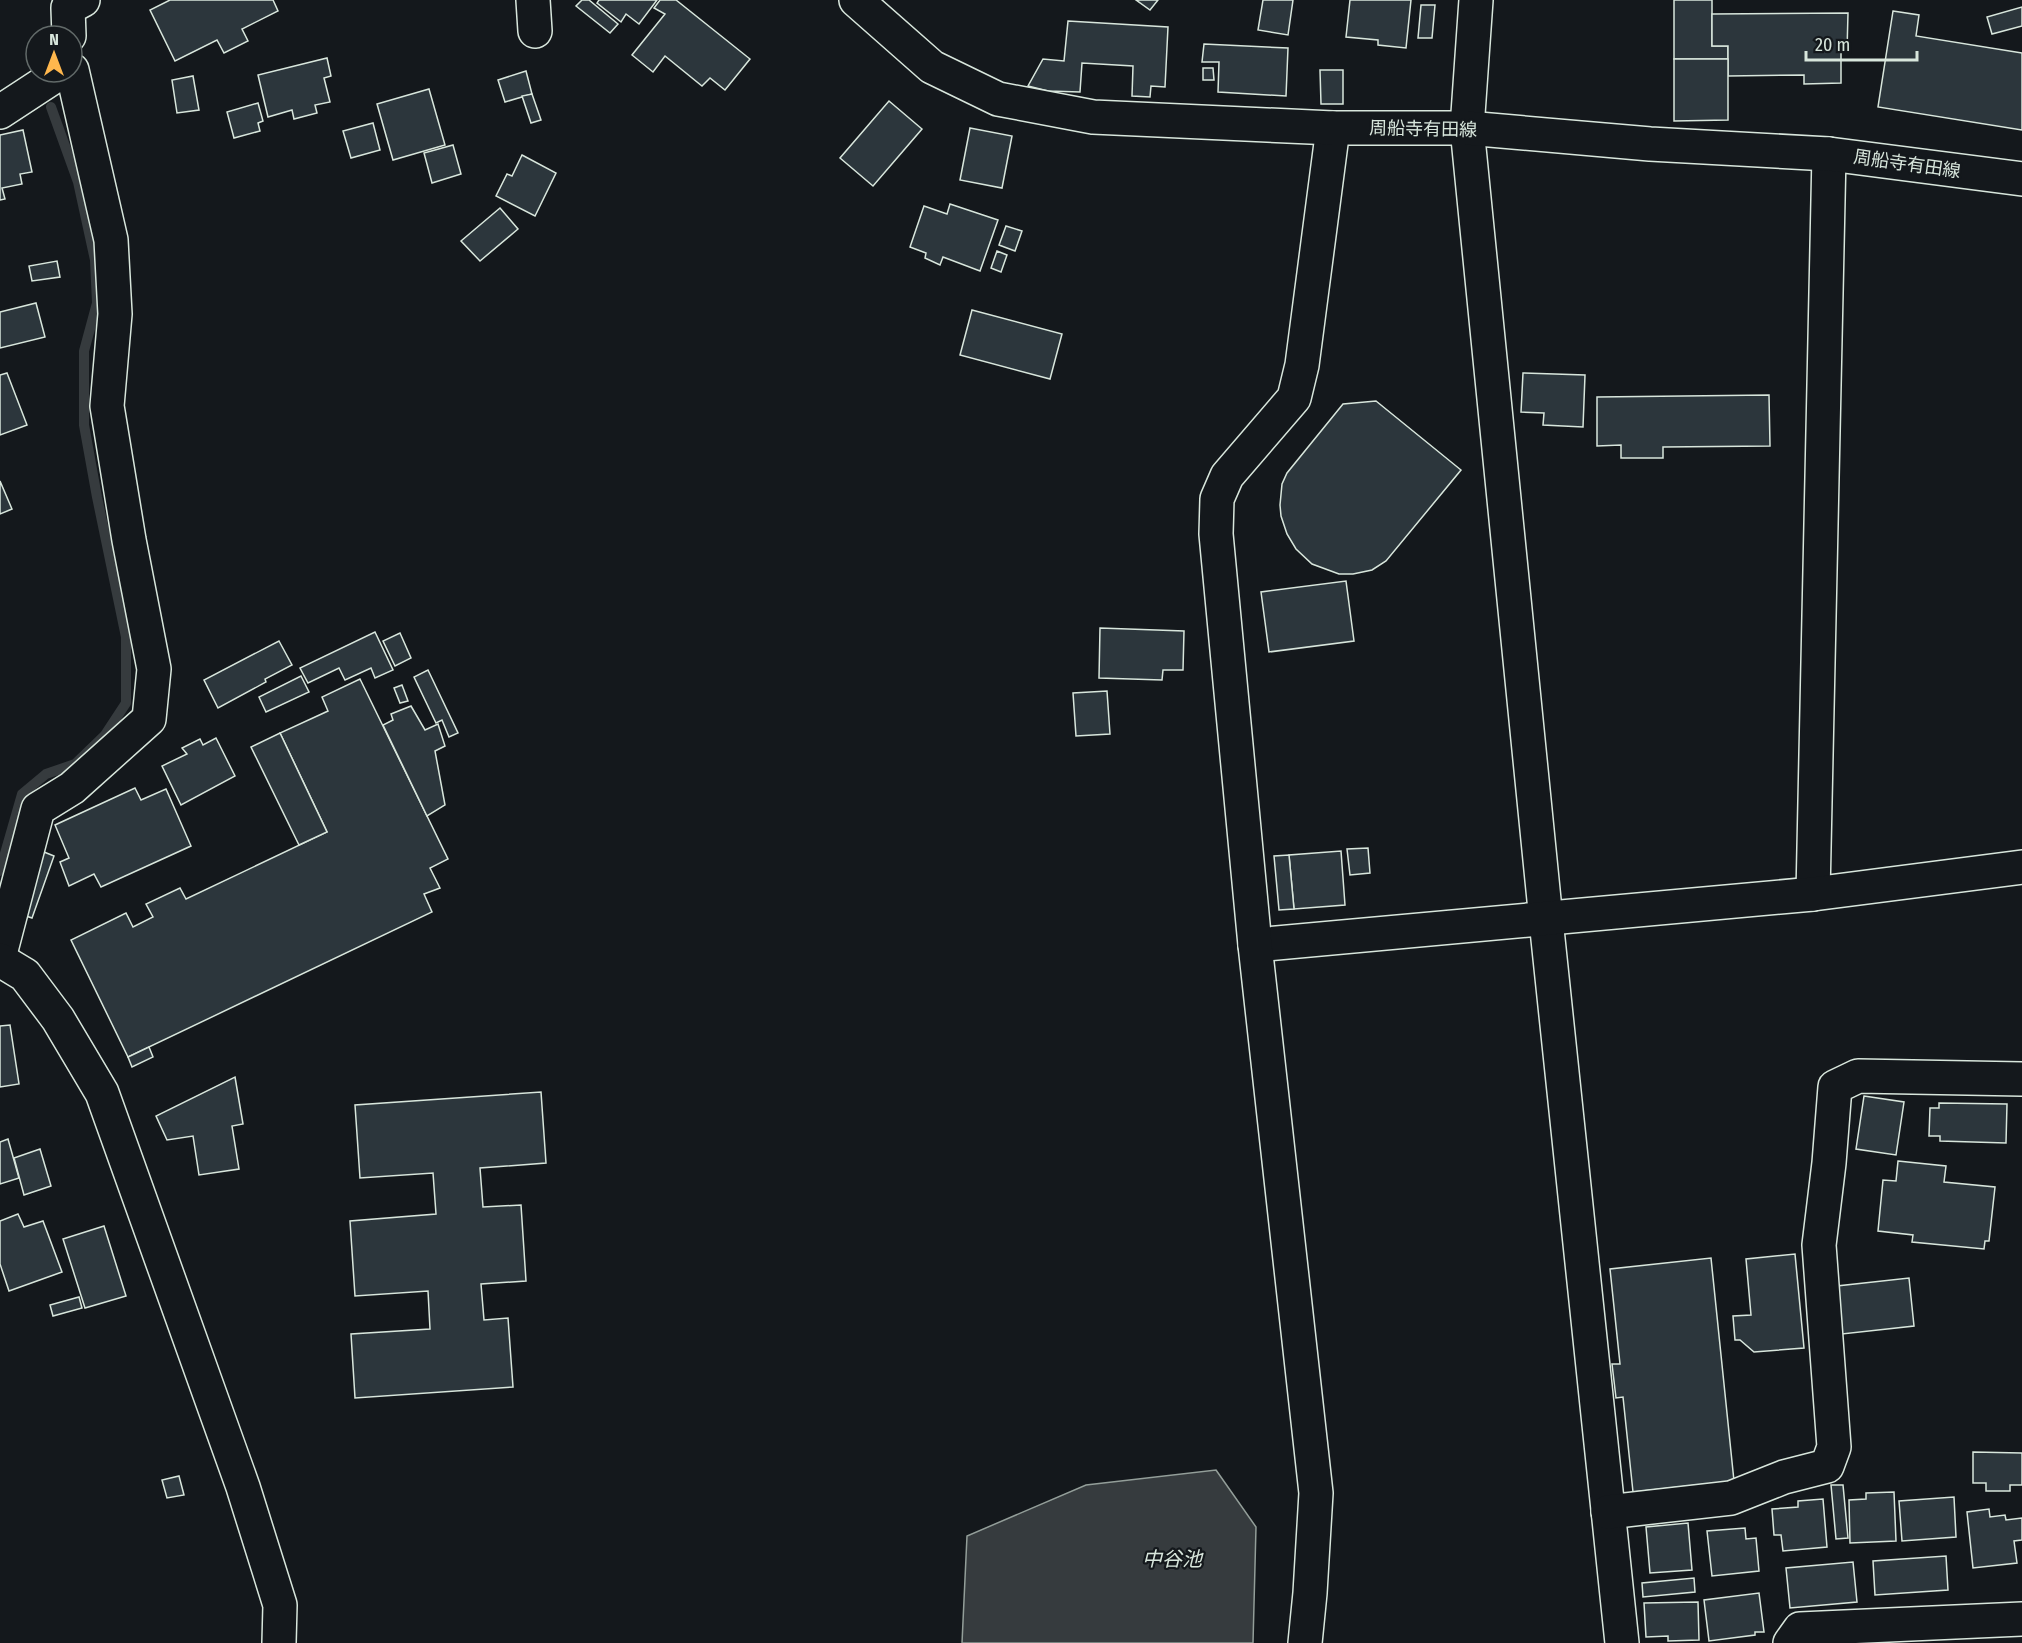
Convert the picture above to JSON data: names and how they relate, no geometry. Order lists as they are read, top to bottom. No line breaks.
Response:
{"streets":{"street":["周船寺有田線"]},"water":["中谷池"],"scale_bar":"20 m","north":"top"}
